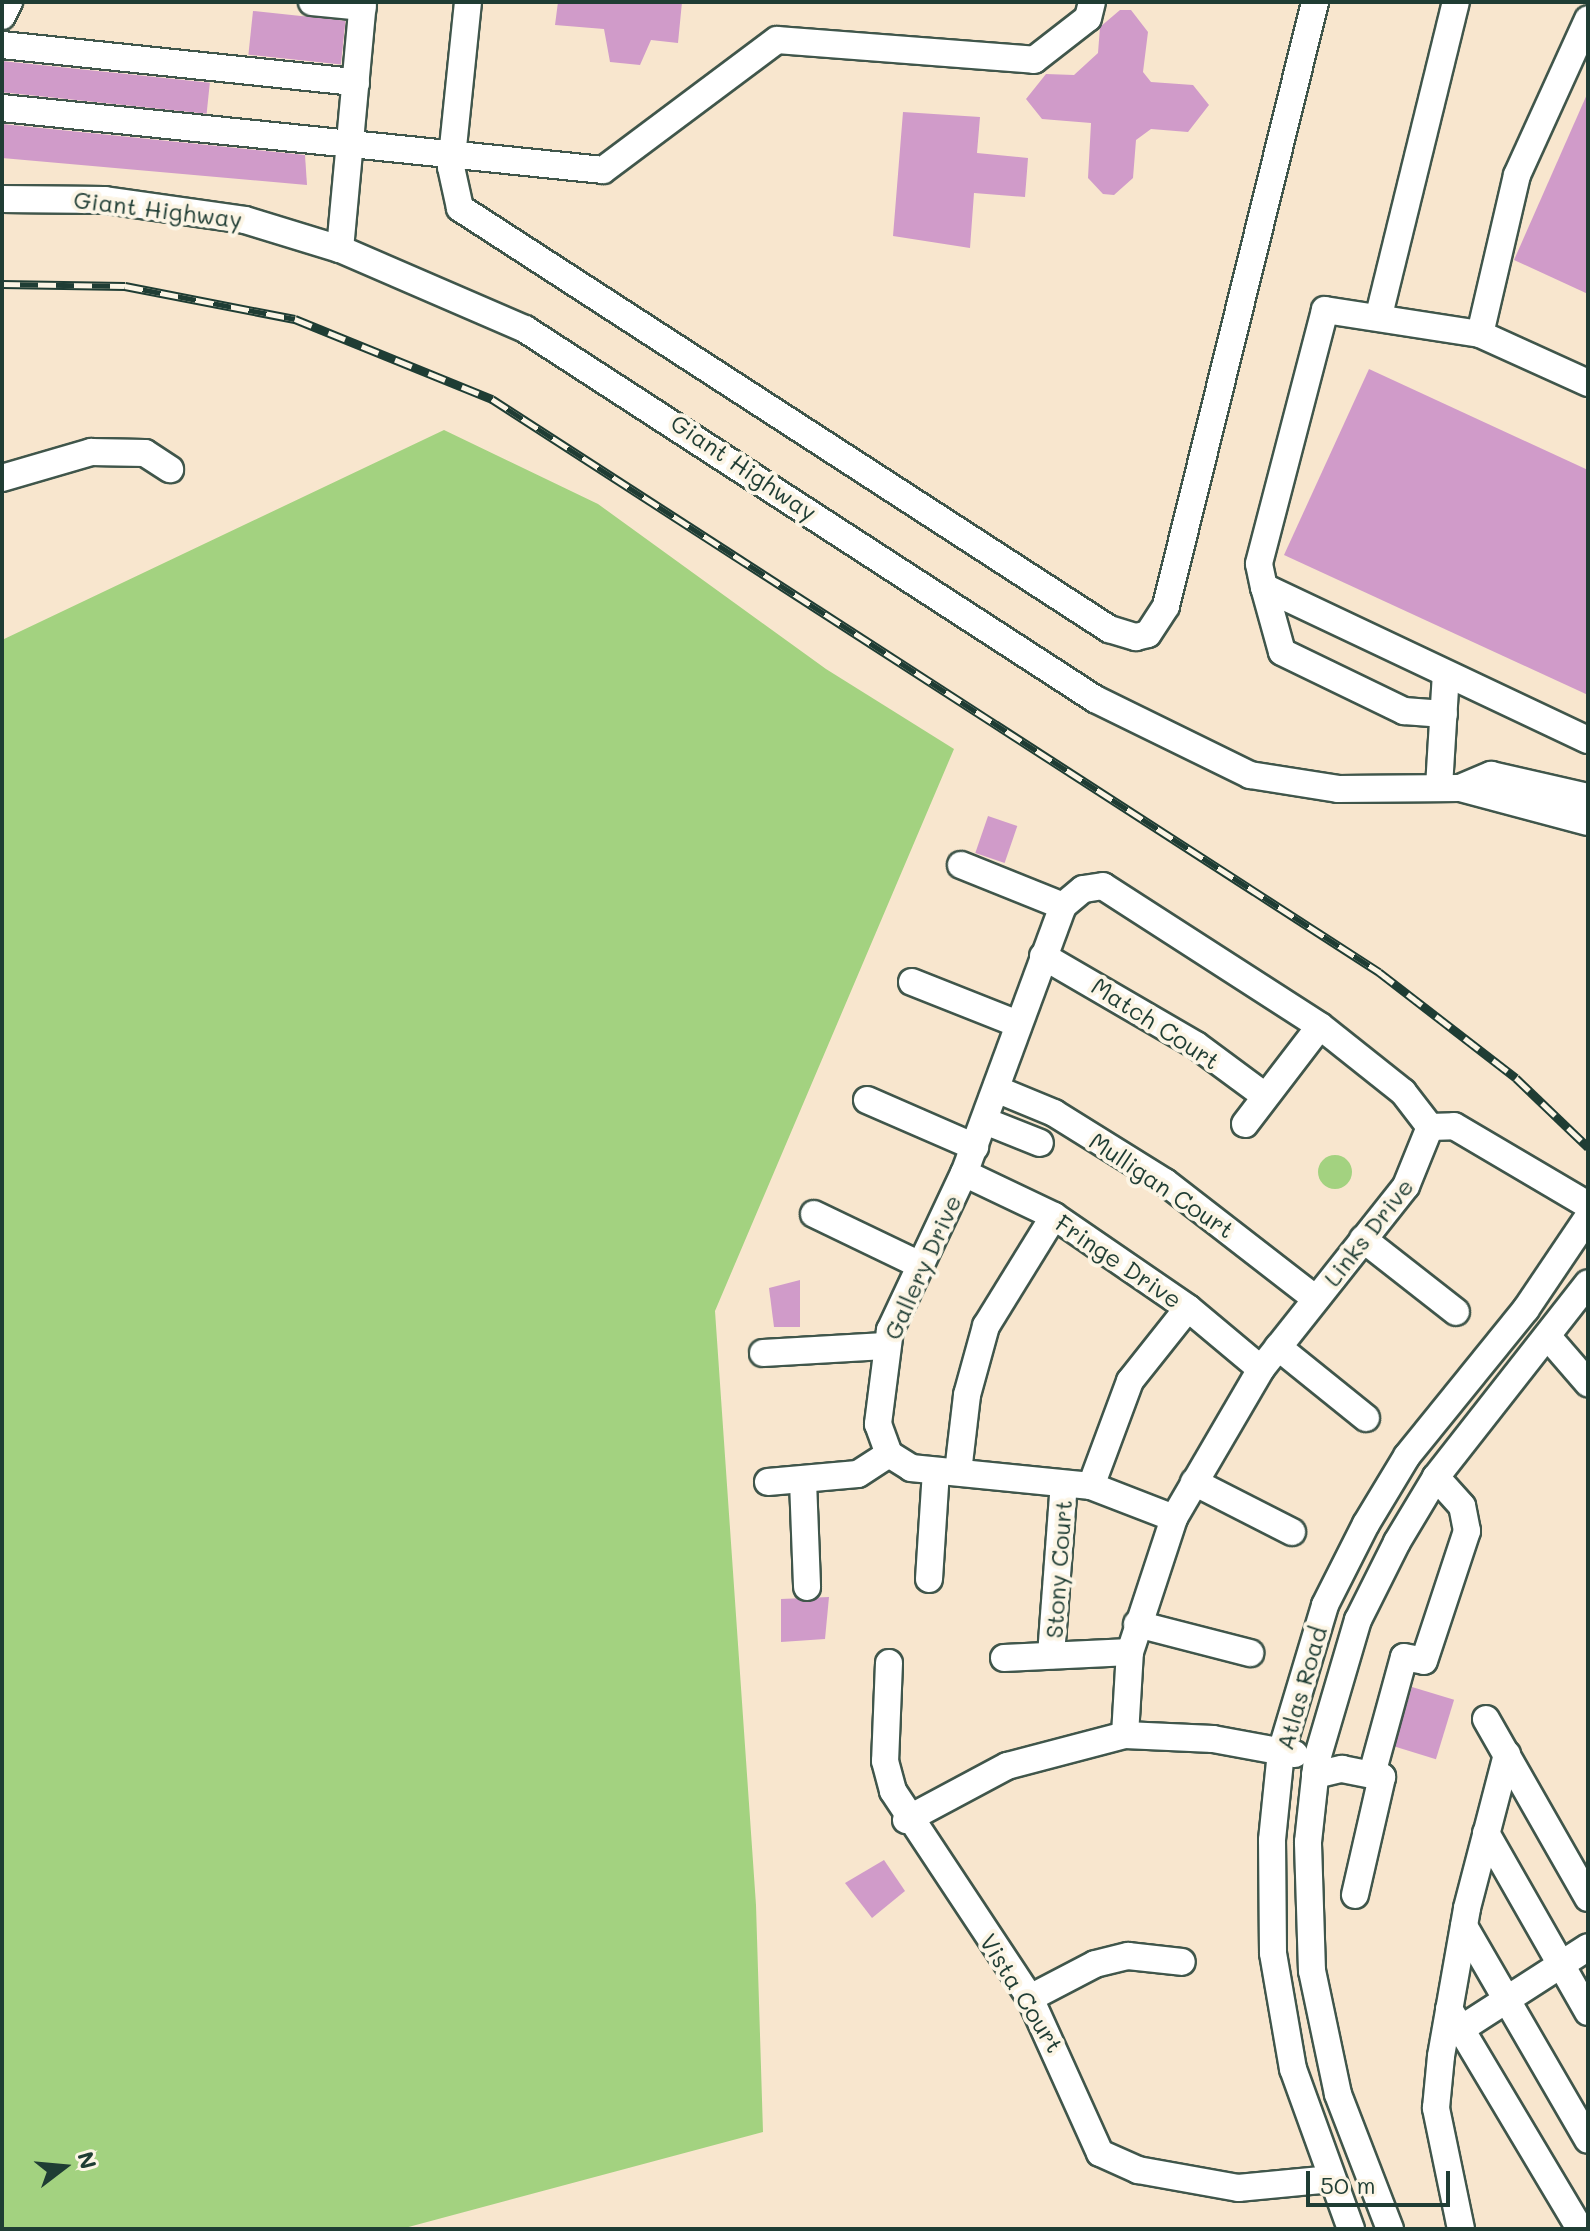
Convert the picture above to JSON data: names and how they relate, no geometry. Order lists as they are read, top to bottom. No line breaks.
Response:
{"streets":{"street":["Giant Highway","Match Court","Mulligan Court","Links Drive","Fringe Drive","Gallery Drive","Stony Court","Atlas Road","Vista Court"]},"crossings":[["Match Court","Gallery Drive"],["Mulligan Court","Links Drive"],["Mulligan Court","Gallery Drive"],["Links Drive","Fringe Drive"],["Fringe Drive","Gallery Drive"],["Atlas Road","Vista Court"]],"scale_bar":"50 m","north":"right"}
